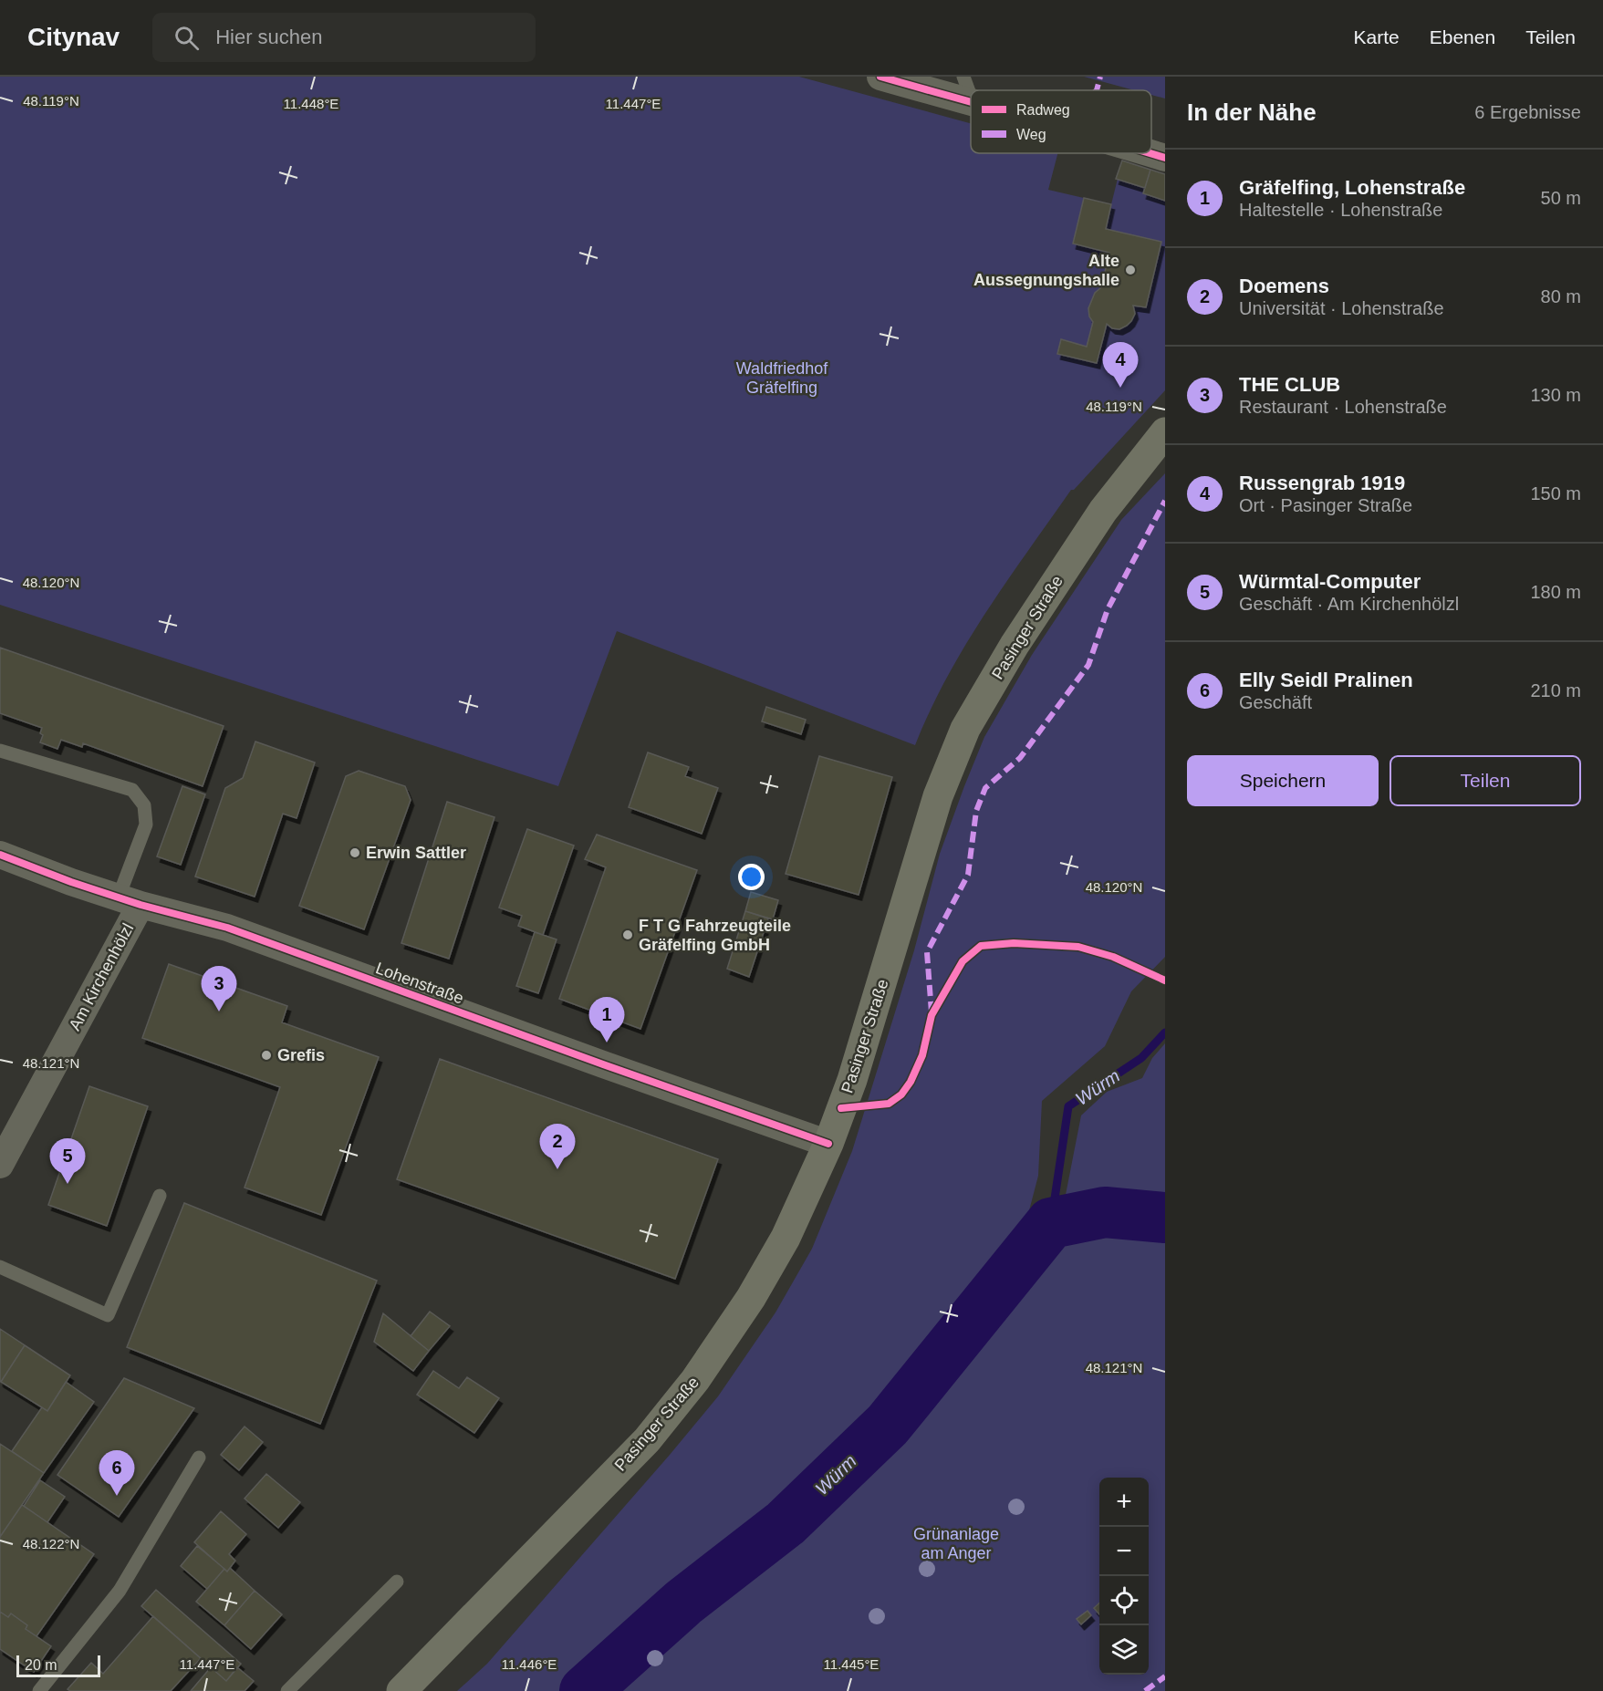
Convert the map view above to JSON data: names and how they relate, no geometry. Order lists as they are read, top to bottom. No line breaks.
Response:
{"streets":{"main road":["Pasinger Straße"],"street":["Am Kirchenhölzl","Lohenstraße"]},"crossings":[["Pasinger Straße","Lohenstraße"],["Am Kirchenhölzl","Lohenstraße"]],"water":["Würm"],"parks":["Waldfriedhof Gräfelfing","Grünanlage am Anger"],"places":["Alte Aussegnungshalle","Erwin Sattler","F T G Fahrzeugteile Gräfelfing GmbH","Grefis"],"legend":["Radweg","Weg"],"scale_bar":"20 m","page":{"header":"Citynav","search":"Hier suchen","nav":["Karte","Ebenen","Teilen"],"heading":["In der Nähe","6 Ergebnisse"],"list":[{"mark":"1","name":"Gräfelfing, Lohenstraße","note":"Haltestelle · Lohenstraße","value":"50 m"},{"mark":"2","name":"Doemens","note":"Universität · Lohenstraße","value":"80 m"},{"mark":"3","name":"THE CLUB","note":"Restaurant · Lohenstraße","value":"130 m"},{"mark":"4","name":"Russengrab 1919","note":"Ort · Pasinger Straße","value":"150 m"},{"mark":"5","name":"Würmtal-Computer","note":"Geschäft · Am Kirchenhölzl","value":"180 m"},{"mark":"6","name":"Elly Seidl Pralinen","note":"Geschäft","value":"210 m"}],"pins":["4","3","1","2","5","6"],"buttons":["Speichern","Teilen"],"map_buttons":["+","−"],"scale":"20 m"},"coordinates":["48.119°N","11.448°E","11.447°E","48.120°N","48.121°N","48.122°N","11.446°E","11.445°E"]}
